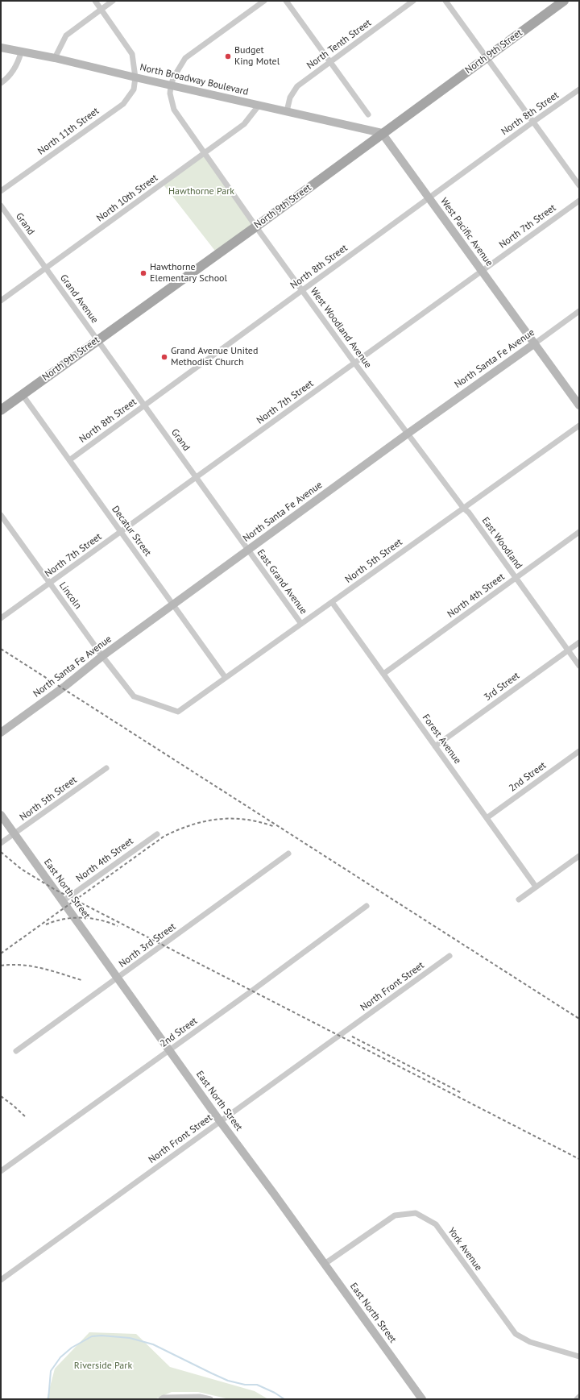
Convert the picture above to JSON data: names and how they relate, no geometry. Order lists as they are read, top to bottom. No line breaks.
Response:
{"streets":{"main road":["North 9th Street","North Broadway Boulevard","West Pacific Avenue","North Santa Fe Avenue","East North Street"],"street":["North Tenth Street","North 8th Street","North 11th Street","North 10th Street","Grand","North 7th Street","Grand Avenue","West Woodland Avenue","Decatur Street","East Woodland","North 5th Street","East Grand Avenue","Lincoln","North 4th Street","3rd Street","Forest Avenue","2nd Street","North 3rd Street","North Front Street","York Avenue"]},"crossings":[["North Tenth Street","North Broadway Boulevard"],["North 9th Street","North Broadway Boulevard"],["North 9th Street","Grand"],["North 9th Street","West Pacific Avenue"],["North 9th Street","Grand Avenue"],["North 9th Street","West Woodland Avenue"],["North 9th Street","Decatur Street"],["North Broadway Boulevard","North 11th Street"],["North Broadway Boulevard","North 10th Street"],["North Broadway Boulevard","West Pacific Avenue"],["North Broadway Boulevard","West Woodland Avenue"],["North 8th Street","Grand"],["North 8th Street","West Pacific Avenue"],["North 8th Street","West Woodland Avenue"],["North 8th Street","Decatur Street"],["North 10th Street","Grand"],["North 10th Street","Grand Avenue"],["North 10th Street","West Woodland Avenue"],["Grand","North 7th Street"],["Grand","Grand Avenue"],["Grand","North Santa Fe Avenue"],["Grand","East Grand Avenue"],["North 7th Street","West Pacific Avenue"],["North 7th Street","West Woodland Avenue"],["North 7th Street","Decatur Street"],["North 7th Street","Lincoln"],["West Pacific Avenue","North Santa Fe Avenue"],["West Woodland Avenue","North Santa Fe Avenue"],["West Woodland Avenue","East Woodland"],["North Santa Fe Avenue","Decatur Street"],["North Santa Fe Avenue","East Woodland"],["North Santa Fe Avenue","East Grand Avenue"],["North Santa Fe Avenue","Lincoln"],["Decatur Street","North 5th Street"],["East Woodland","North 5th Street"],["East Woodland","North 4th Street"],["East Woodland","3rd Street"],["North 5th Street","East Grand Avenue"],["North 5th Street","Lincoln"],["North 5th Street","Forest Avenue"],["North 5th Street","East North Street"],["North 4th Street","Forest Avenue"],["North 4th Street","East North Street"],["3rd Street","Forest Avenue"],["Forest Avenue","2nd Street"],["2nd Street","East North Street"],["East North Street","North 3rd Street"],["East North Street","North Front Street"],["East North Street","York Avenue"]],"parks":["Hawthorne Park","Riverside Park"],"places":["Budget King Motel","Hawthorne Elementary School","Grand Avenue United Methodist Church"]}
